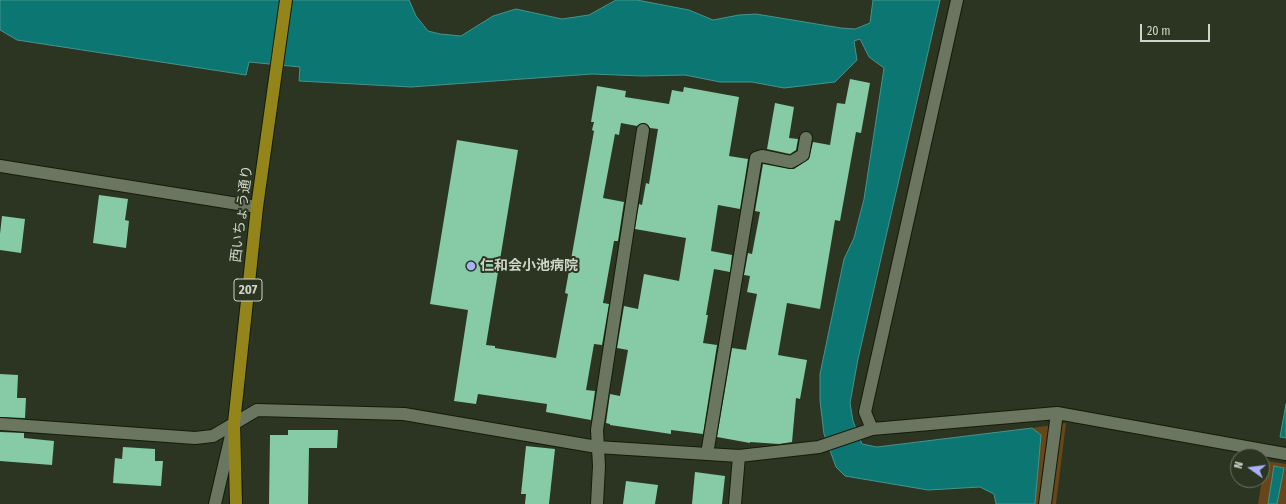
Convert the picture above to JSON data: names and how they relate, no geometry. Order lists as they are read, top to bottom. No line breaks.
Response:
{"streets":{"highway":["西いちょう通り","207"]},"places":["仁和会小池病院"],"scale_bar":"20 m","north":"left"}
